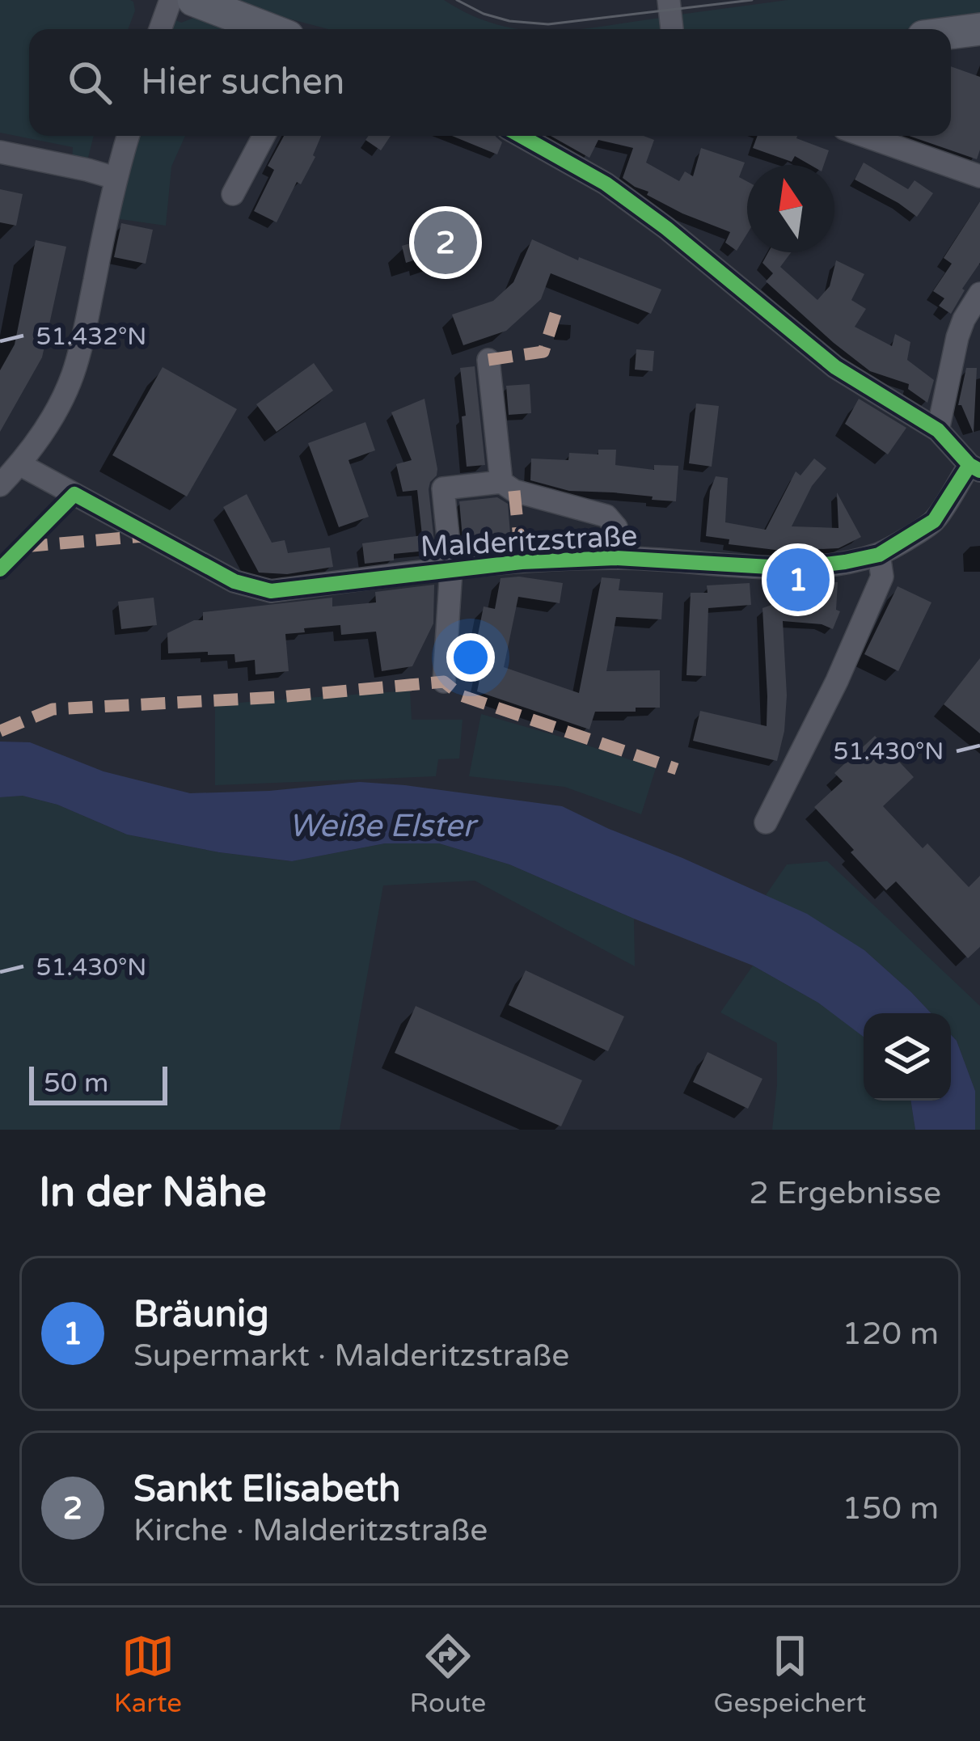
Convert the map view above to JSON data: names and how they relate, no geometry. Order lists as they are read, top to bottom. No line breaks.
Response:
{"streets":{"street":["Malderitzstraße"]},"water":["Weiße Elster"],"scale_bar":"50 m","north":"top","page":{"search":"Hier suchen","pins":["2","1"],"scale":"50 m","heading":["In der Nähe","2 Ergebnisse"],"list":[{"mark":"1","name":"Bräunig","note":"Supermarkt · Malderitzstraße","value":"120 m"},{"mark":"2","name":"Sankt Elisabeth","note":"Kirche · Malderitzstraße","value":"150 m"}],"nav":["Karte","Route","Gespeichert"]},"coordinates":["51.432°N","51.430°N"]}
